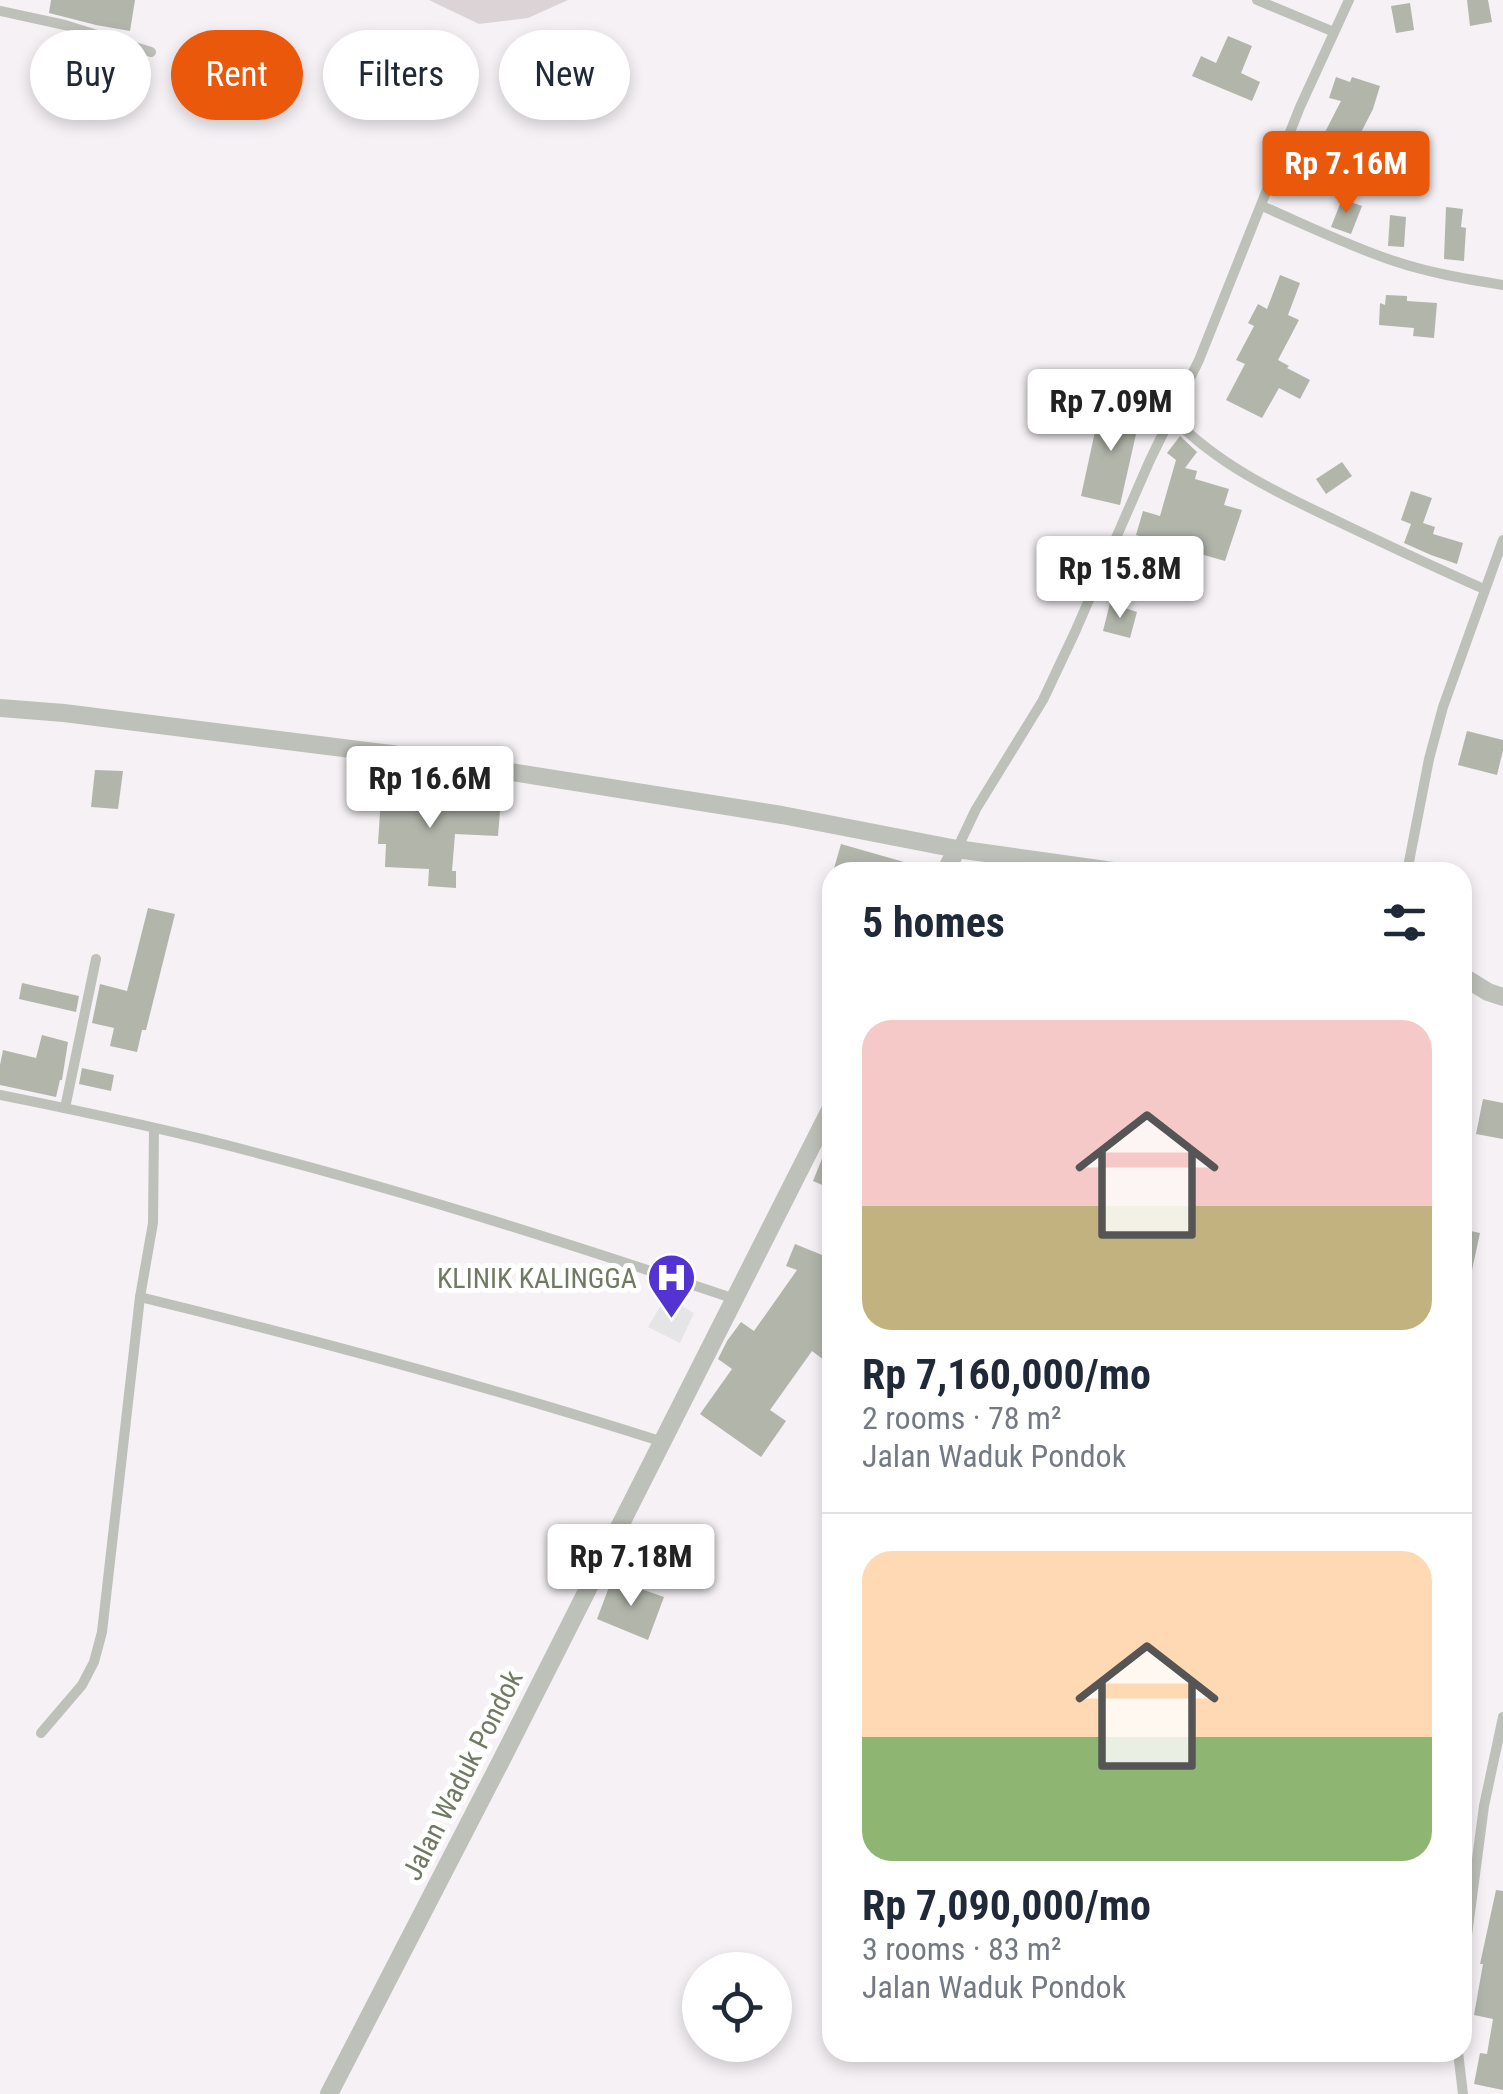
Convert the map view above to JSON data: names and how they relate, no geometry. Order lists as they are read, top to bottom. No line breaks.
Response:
{"streets":{"street":["Jalan Waduk Pondok"]},"places":{"hospital":["KLINIK KALINGGA"]},"page":{"chip":["Buy","Rent","Filters","New"],"price":["Rp 7.16M","Rp 7.09M","Rp 15.8M","Rp 16.6M","Rp 7.18M"],"heading":"5 homes","list":[{"name":"Rp 7,160,000/mo","note":"2 rooms · 78 m² · Jalan Waduk Pondok"},{"name":"Rp 7,090,000/mo","note":"3 rooms · 83 m² · Jalan Waduk Pondok"}]}}
